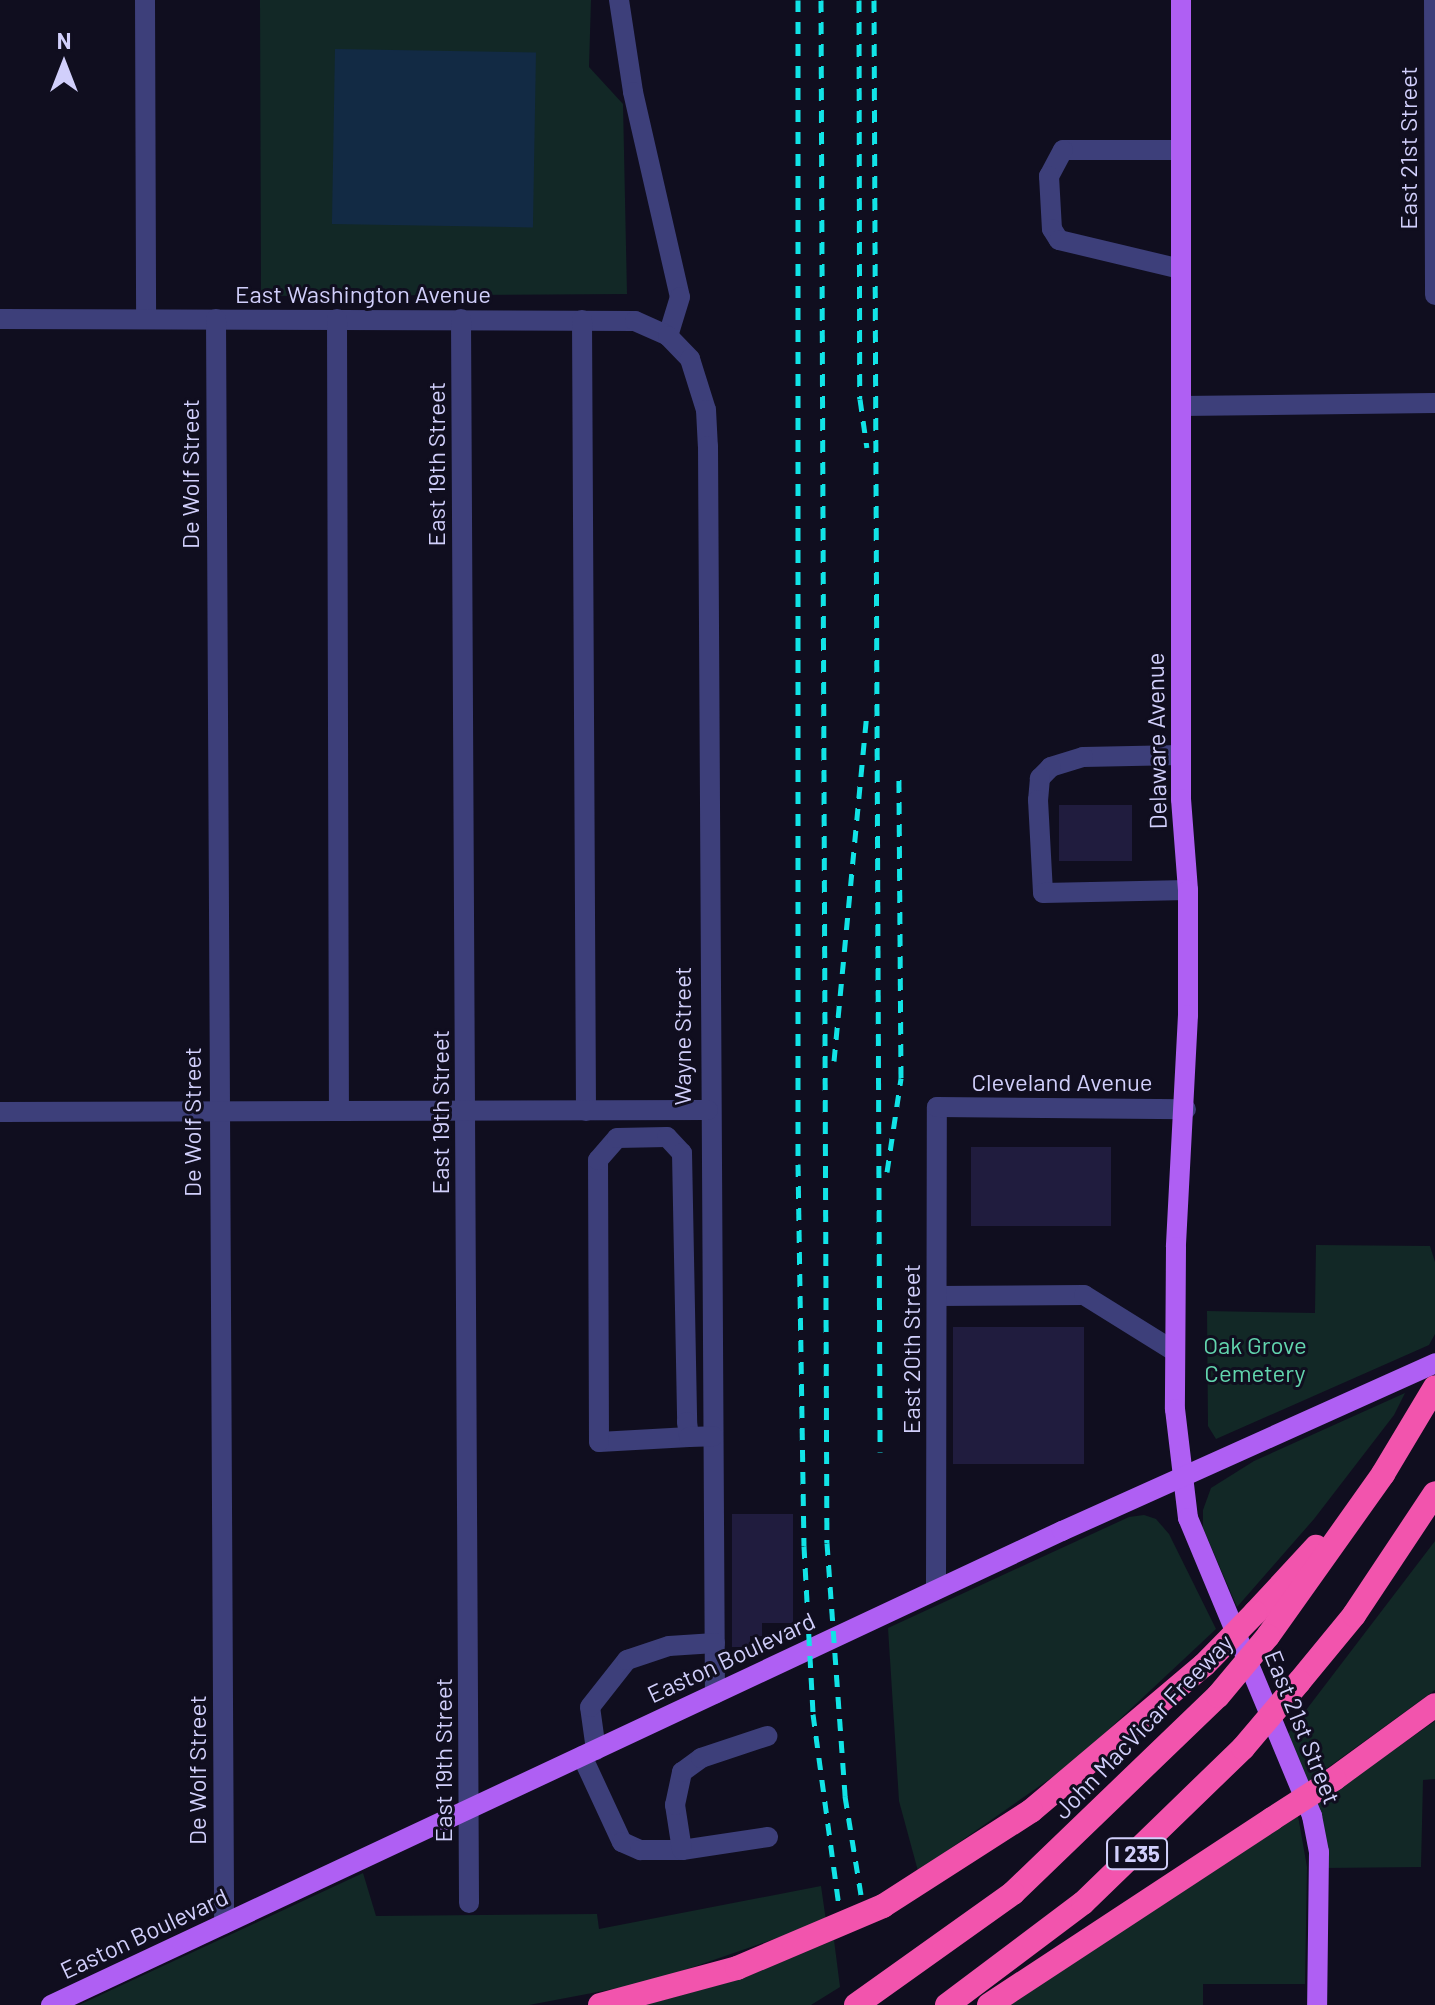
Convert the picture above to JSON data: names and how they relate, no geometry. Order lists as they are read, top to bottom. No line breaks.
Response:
{"streets":{"highway":["John MacVicar Freeway","I 235"],"main road":["East 21st Street","Delaware Avenue","Easton Boulevard"],"street":["East Washington Avenue","East 19th Street","De Wolf Street","Wayne Street","Cleveland Avenue","East 20th Street"]},"crossings":[["East 21st Street","Delaware Avenue"],["East 21st Street","Easton Boulevard"],["East Washington Avenue","East 19th Street"],["East Washington Avenue","De Wolf Street"],["East Washington Avenue","Wayne Street"],["East 19th Street","Easton Boulevard"],["De Wolf Street","Easton Boulevard"],["Delaware Avenue","Cleveland Avenue"],["Delaware Avenue","Easton Boulevard"],["Wayne Street","Easton Boulevard"],["Cleveland Avenue","East 20th Street"],["East 20th Street","Easton Boulevard"]],"parks":["Oak Grove Cemetery"],"north":"top"}
